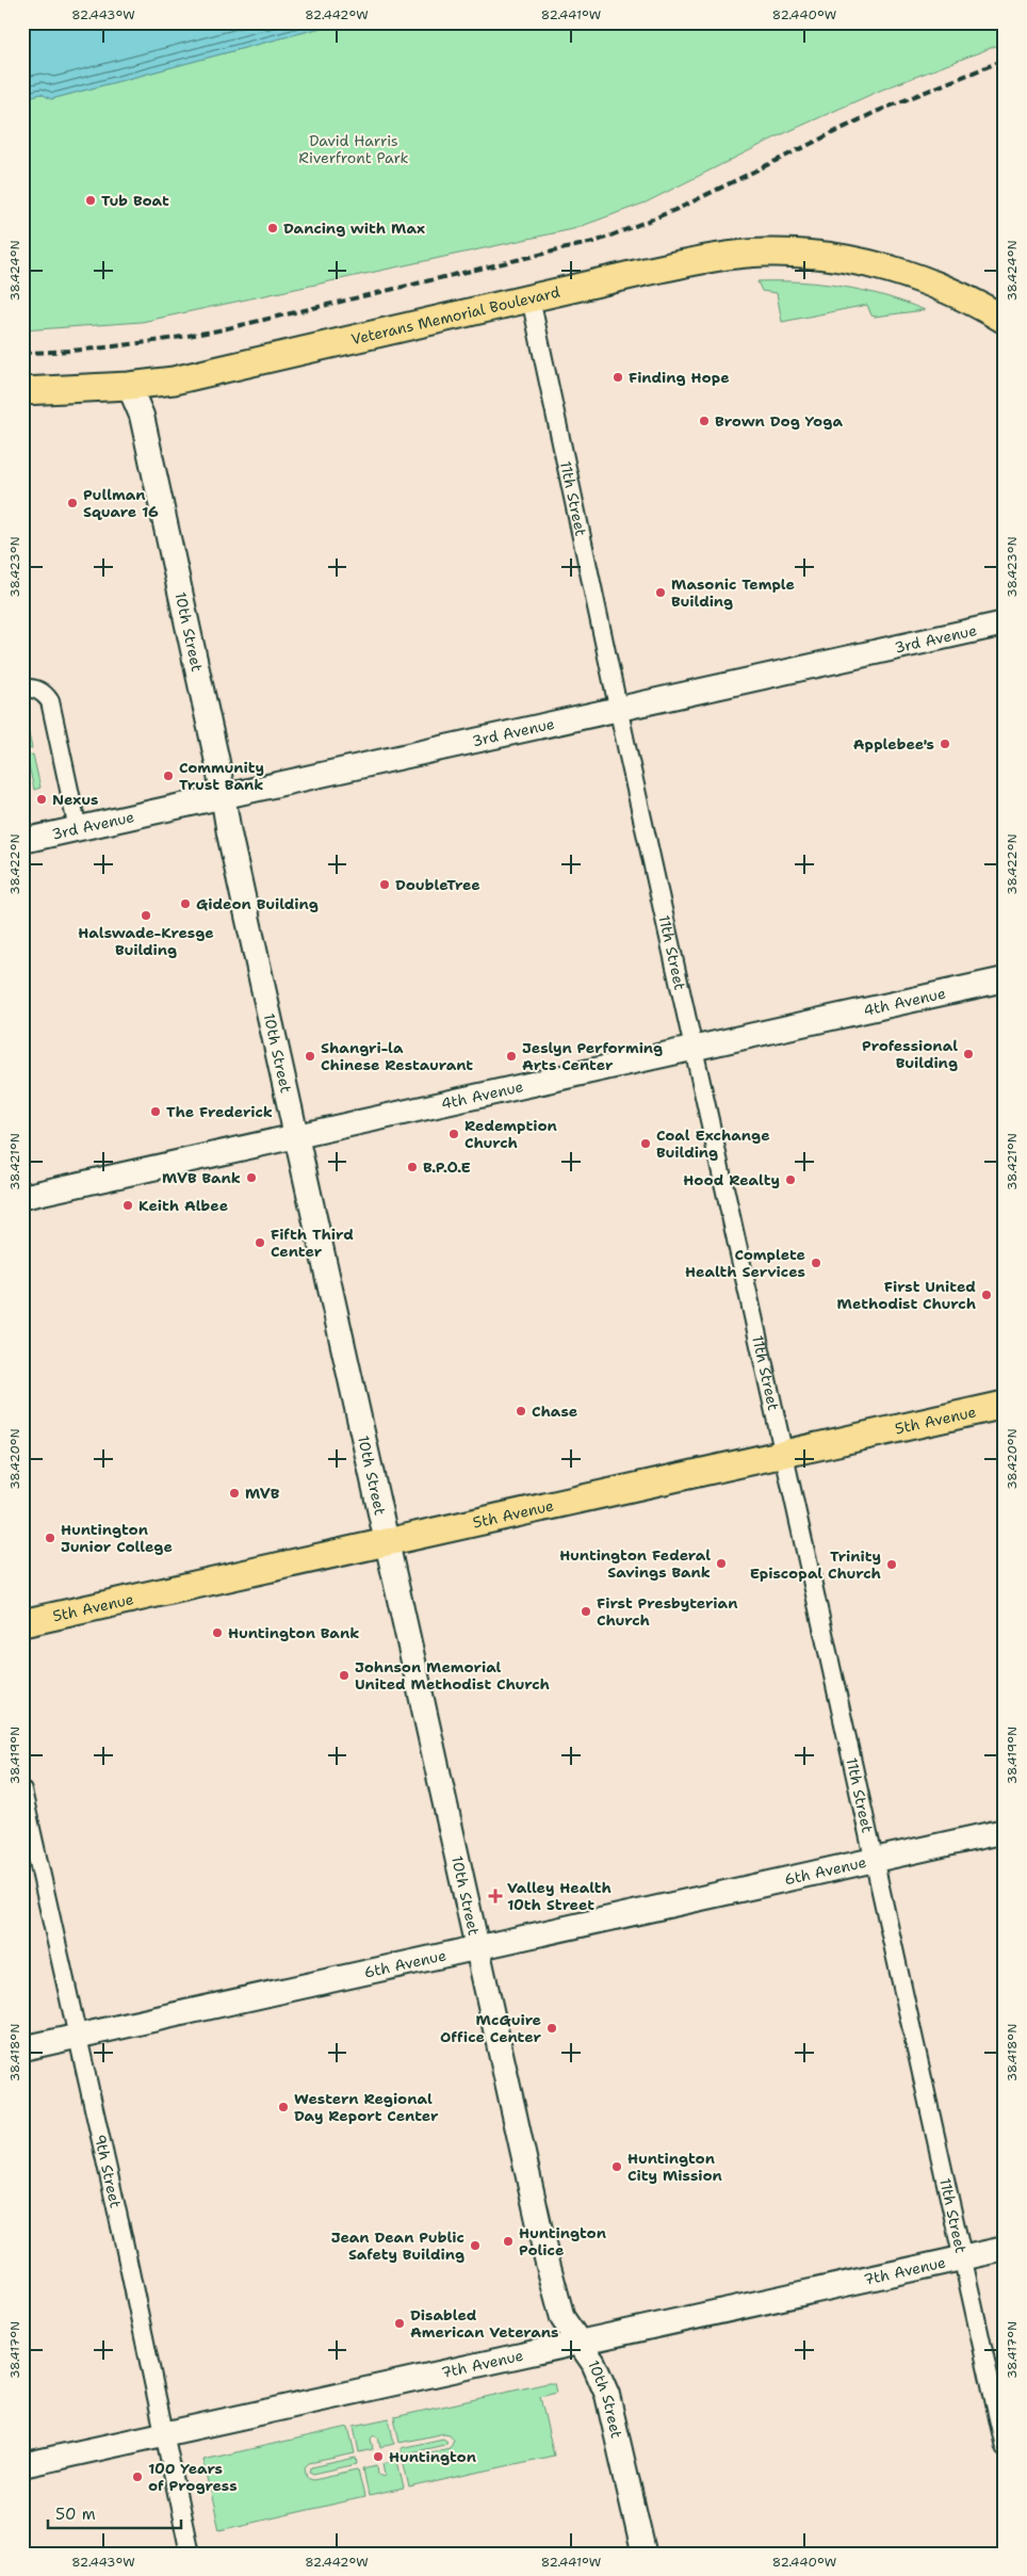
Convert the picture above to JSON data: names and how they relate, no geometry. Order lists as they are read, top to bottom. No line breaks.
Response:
{"streets":{"main road":["Veterans Memorial Boulevard","5th Avenue"],"street":["11th Street","10th Street","3rd Avenue","4th Avenue","6th Avenue","9th Street","7th Avenue"]},"crossings":[["Veterans Memorial Boulevard","11th Street"],["Veterans Memorial Boulevard","10th Street"],["11th Street","3rd Avenue"],["11th Street","4th Avenue"],["11th Street","5th Avenue"],["11th Street","6th Avenue"],["11th Street","7th Avenue"],["10th Street","3rd Avenue"],["10th Street","4th Avenue"],["10th Street","5th Avenue"],["10th Street","6th Avenue"],["10th Street","7th Avenue"],["6th Avenue","9th Street"],["9th Street","7th Avenue"]],"parks":["David Harris Riverfront Park"],"places":{"other":["Tub Boat","Dancing with Max","Finding Hope","Brown Dog Yoga","Pullman Square 16","Masonic Temple Building","Applebee's","Community Trust Bank","Nexus","DoubleTree","Gideon Building","Halswade-Kresge Building","Professional Building","Shangri-la Chinese Restaurant","Jeslyn Performing Arts Center","The Frederick","Redemption Church","Coal Exchange Building","B.P.O.E","MVB Bank","Hood Realty","Keith Albee","Fifth Third Center","Complete Health Services","First United Methodist Church","Chase","MVB","Huntington Junior College","Huntington Federal Savings Bank","Trinity Episcopal Church","First Presbyterian Church","Huntington Bank","Johnson Memorial United Methodist Church","McGuire Office Center","Western Regional Day Report Center","Huntington City Mission","Huntington Police","Jean Dean Public Safety Building","Disabled American Veterans","Huntington","100 Years of Progress"],"health":["Valley Health 10th Street"]},"scale_bar":"50 m","coordinates":["82.443°W","82.442°W","82.441°W","82.440°W","38.424°N","38.423°N","38.422°N","38.421°N","38.420°N","38.419°N","38.418°N","38.417°N"]}
